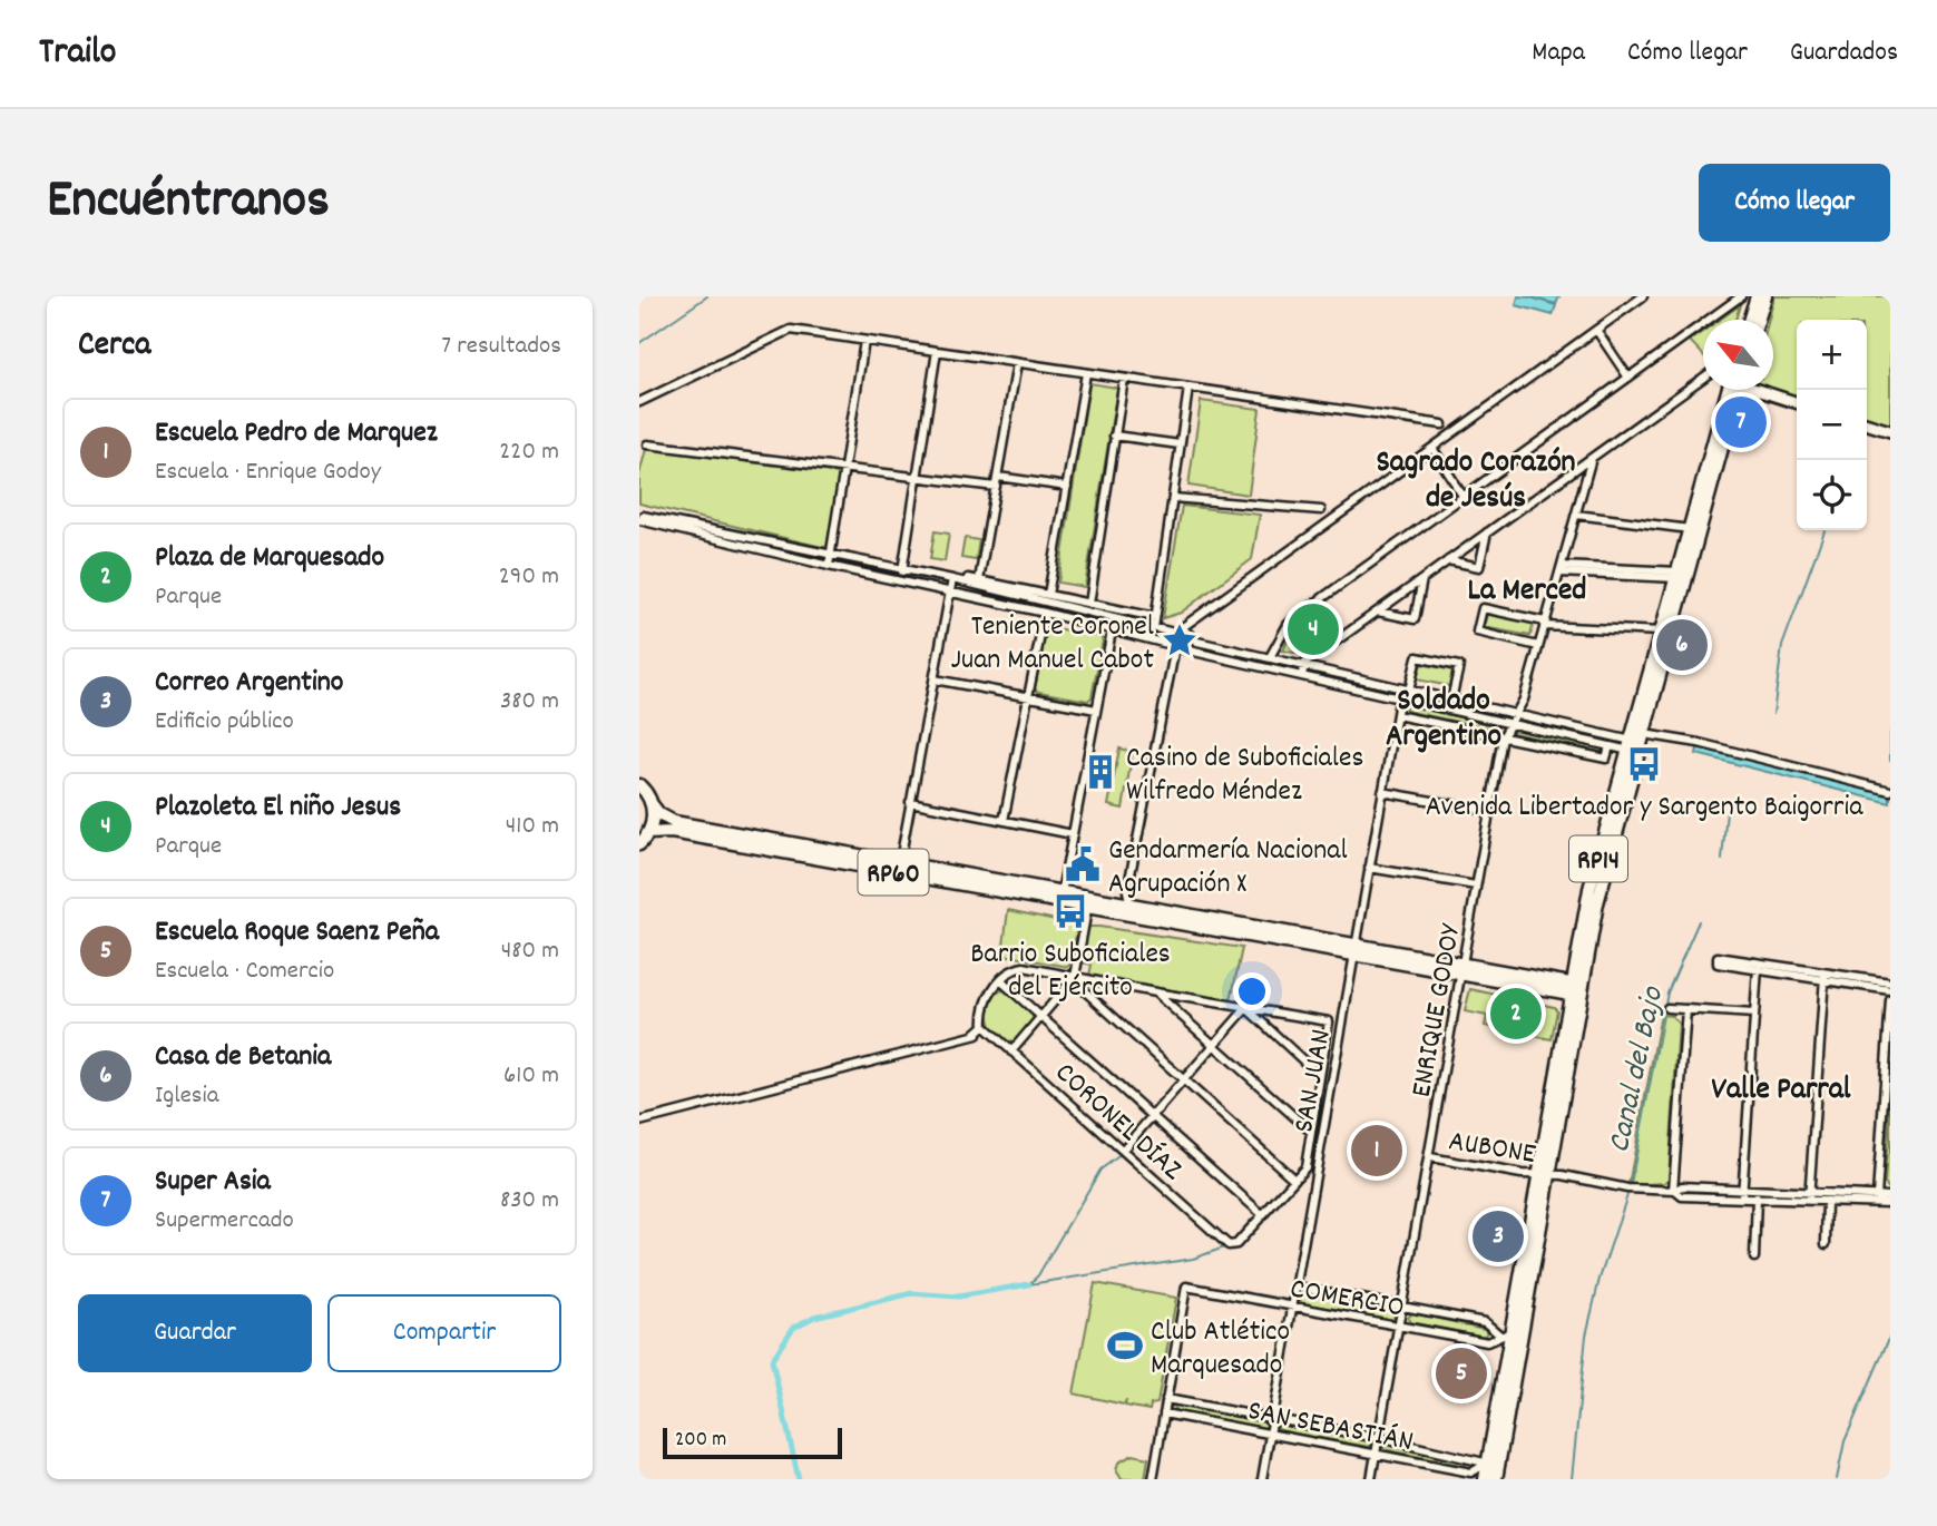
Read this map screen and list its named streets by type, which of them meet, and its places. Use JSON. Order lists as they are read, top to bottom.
{
  "streets": {
    "main road": ["RP14", "RP60"],
    "street": [
      "ENRIQUE GODOY",
      "SAN JUAN",
      "CORONEL DÍAZ",
      "AUBONE",
      "COMERCIO",
      "SAN SEBASTIÁN"
    ]
  },
  "crossings": [
    ["RP14", "RP60"],
    ["RP14", "AUBONE"],
    ["RP14", "COMERCIO"],
    ["RP14", "SAN SEBASTIÁN"],
    ["RP60", "ENRIQUE GODOY"],
    ["RP60", "SAN JUAN"],
    ["ENRIQUE GODOY", "AUBONE"],
    ["ENRIQUE GODOY", "COMERCIO"],
    ["ENRIQUE GODOY", "SAN SEBASTIÁN"],
    ["SAN JUAN", "COMERCIO"],
    ["SAN JUAN", "SAN SEBASTIÁN"],
    ["COMERCIO", "SAN SEBASTIÁN"]
  ],
  "districts": [
    "Sagrado Corazón de Jesús",
    "La Merced",
    "Soldado Argentino",
    "Valle Parral"
  ],
  "water": ["Canal del Bajo"],
  "places": {
    "place": ["Teniente Coronel Juan Manuel Cabot"],
    "bus stop": ["Avenida Libertador y Sargento Baigorria", "Barrio Suboficiales del Ejército"],
    "building": ["Casino de Suboficiales Wilfredo Méndez"],
    "public building": ["Gendarmería Nacional Agrupación X"],
    "sports": ["Club Atlético Marquesado"]
  },
  "scale_bar": "200 m",
  "north": "top left",
  "page": {
    "header": "Trailo",
    "nav": ["Mapa", "Cómo llegar", "Guardados"],
    "title": "Encuéntranos",
    "buttons": [
      "Cómo llegar",
      ["Guardar", "Compartir"]
    ],
    "heading": ["Cerca", "7 resultados"],
    "map_buttons": ["+", "−"],
    "pins": [
      "7",
      "4",
      "6",
      "2",
      "1",
      "3",
      "5"
    ],
    "list": [
      {
        "mark": "1",
        "name": "Escuela Pedro de Marquez",
        "note": "Escuela · Enrique Godoy",
        "value": "220 m"
      },
      {
        "mark": "2",
        "name": "Plaza de Marquesado",
        "note": "Parque",
        "value": "290 m"
      },
      {
        "mark": "3",
        "name": "Correo Argentino",
        "note": "Edificio público",
        "value": "380 m"
      },
      {
        "mark": "4",
        "name": "Plazoleta El niño Jesus",
        "note": "Parque",
        "value": "410 m"
      },
      {
        "mark": "5",
        "name": "Escuela Roque Saenz Peña",
        "note": "Escuela · Comercio",
        "value": "480 m"
      },
      {
        "mark": "6",
        "name": "Casa de Betania",
        "note": "Iglesia",
        "value": "610 m"
      },
      {
        "mark": "7",
        "name": "Super Asia",
        "note": "Supermercado",
        "value": "830 m"
      }
    ],
    "scale": "200 m"
  }
}
